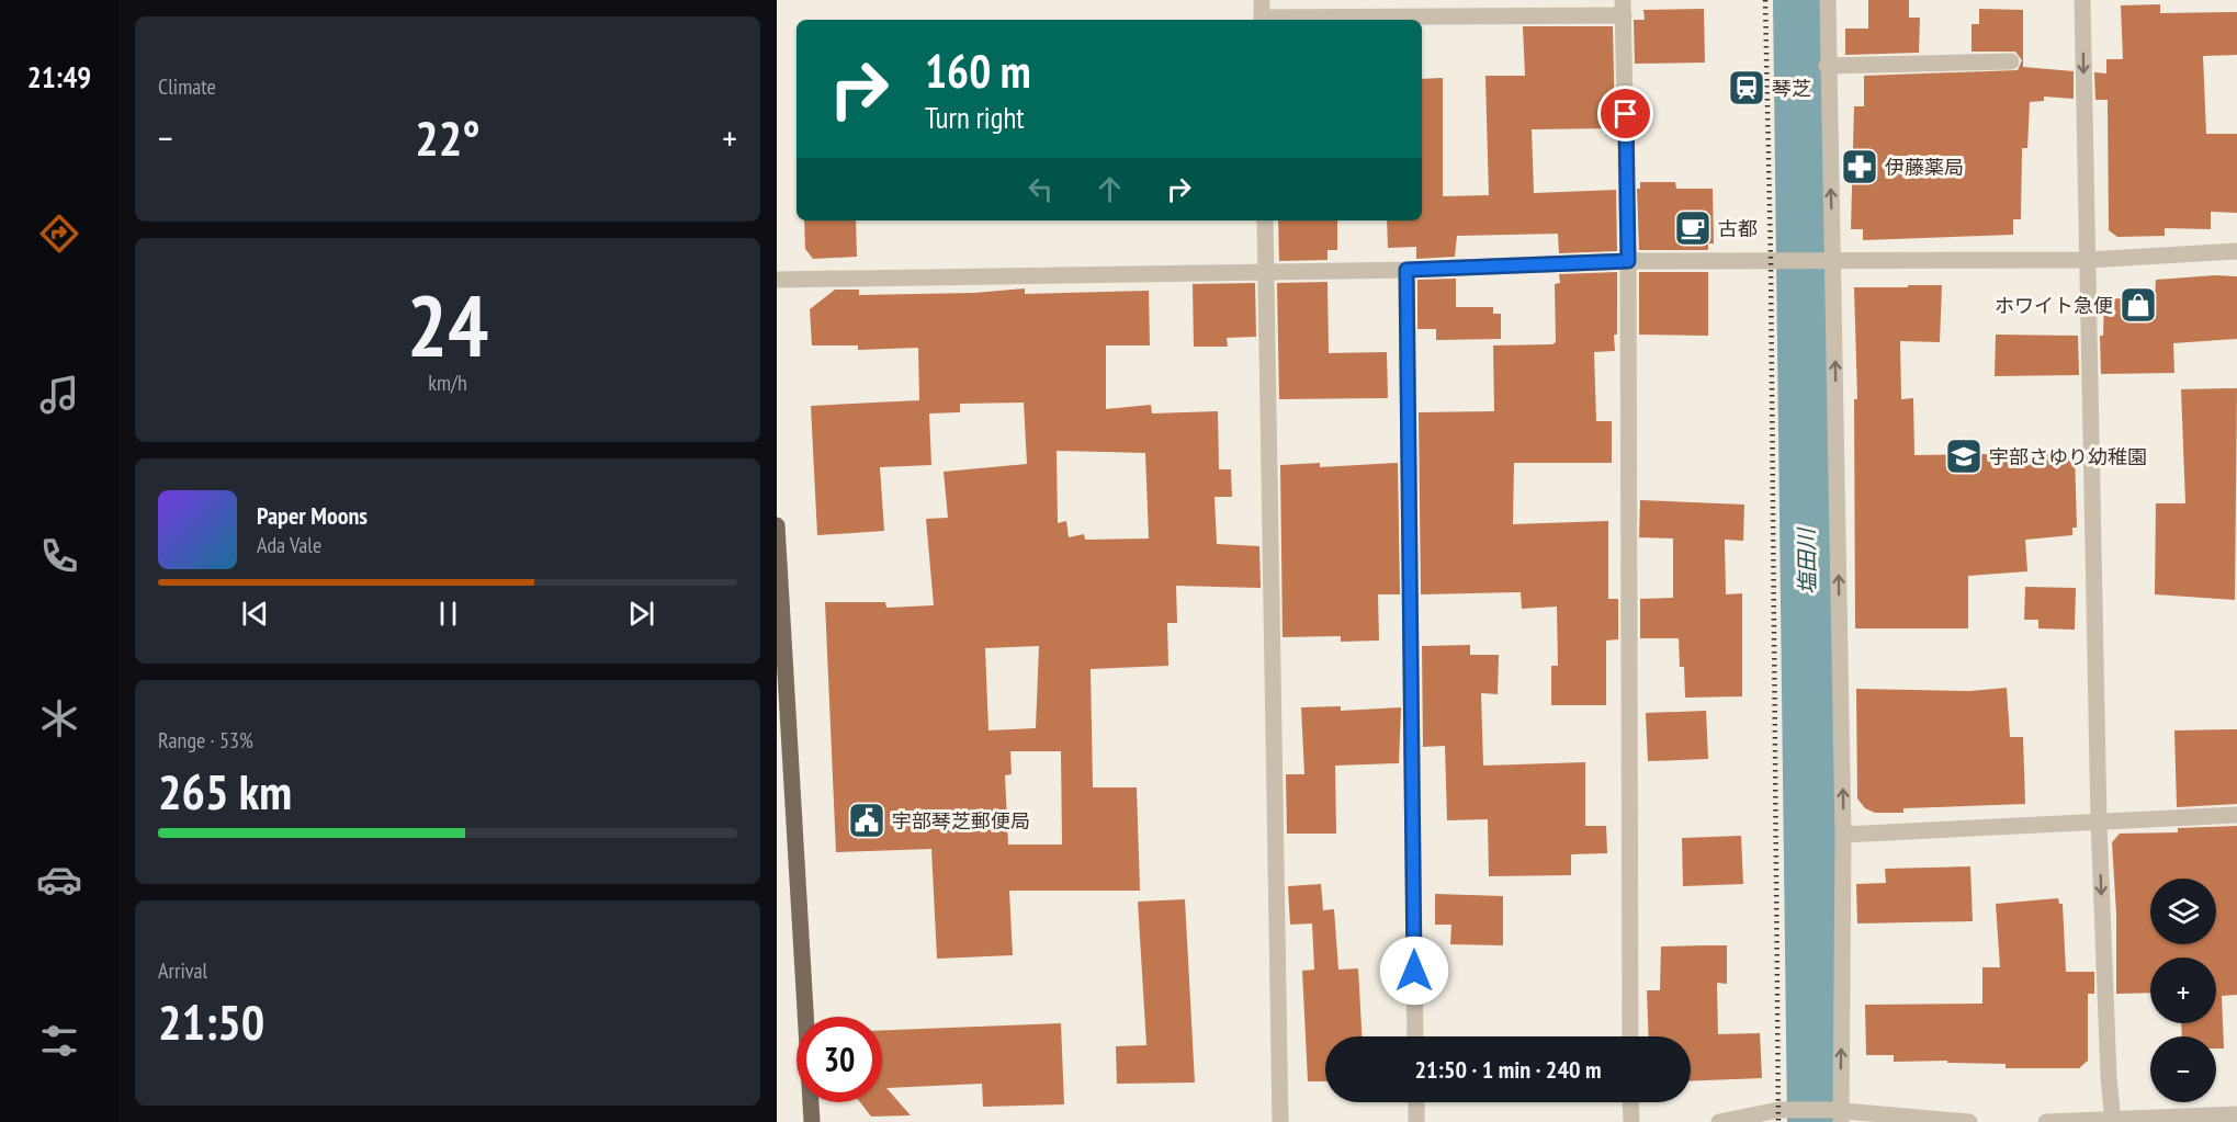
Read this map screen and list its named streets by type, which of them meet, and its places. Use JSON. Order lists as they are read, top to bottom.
{
  "water": ["塩田川"],
  "places": {
    "station": ["琴芝"],
    "pharmacy": ["伊藤薬局"],
    "cafe": ["古都"],
    "shop": ["ホワイト急便"],
    "school or university": ["宇部さゆり幼稚園"],
    "public building": ["宇部琴芝郵便局"]
  },
  "page": {
    "tabs": "21:49",
    "tile": [
      "Climate",
      ["24", "km/h"],
      ["Range · 53%", "265 km"],
      ["Arrival", "21:50"]
    ],
    "turn": ["160 m", "Turn right"],
    "heat": ["−", "22°", "+"],
    "song": ["Paper Moons", "Ada Vale"],
    "map_buttons": ["+", "−"],
    "limit": "30",
    "trip": "21:50 · 1 min · 240 m"
  }
}
